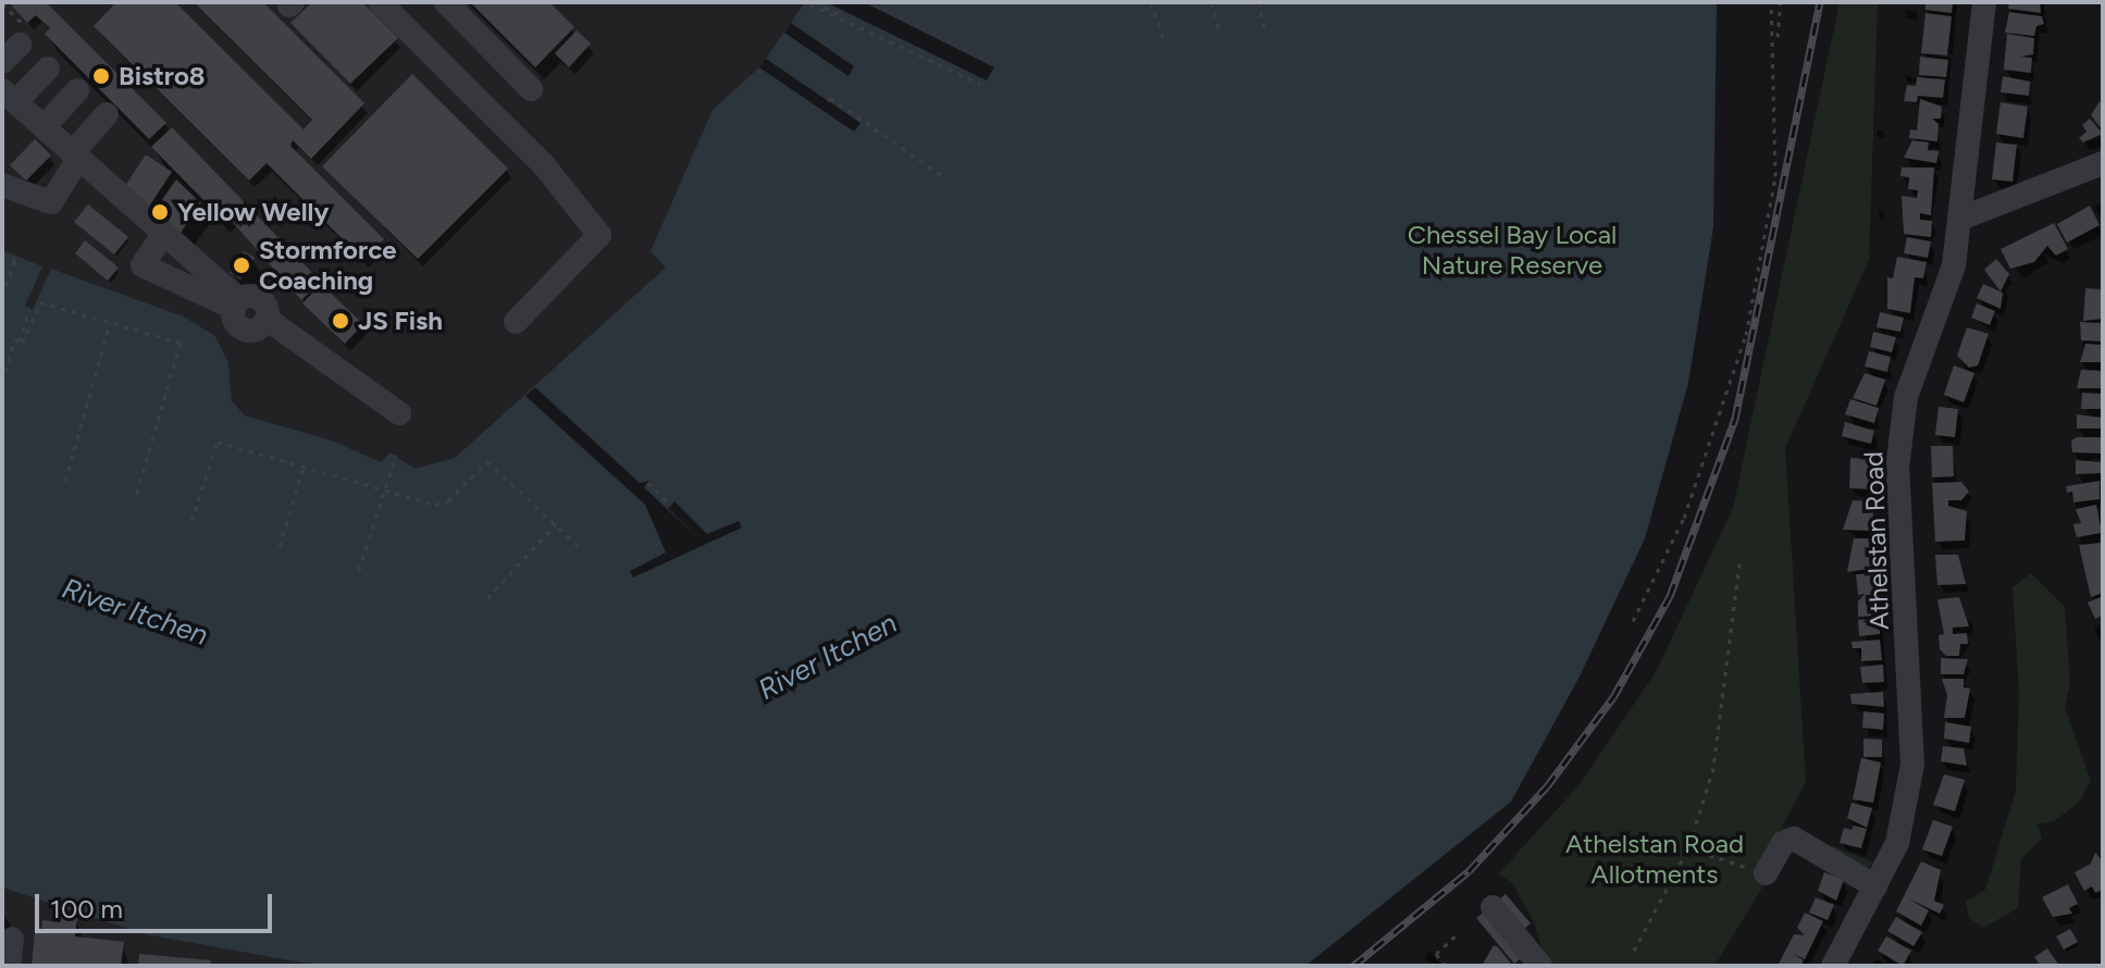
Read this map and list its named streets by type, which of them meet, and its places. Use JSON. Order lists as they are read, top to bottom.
{
  "streets": {
    "street": ["Athelstan Road"]
  },
  "water": ["River Itchen"],
  "parks": ["Chessel Bay Local Nature Reserve", "Athelstan Road Allotments"],
  "places": [
    "Bistro8",
    "Yellow Welly",
    "Stormforce Coaching",
    "JS Fish"
  ],
  "scale_bar": "100 m"
}
